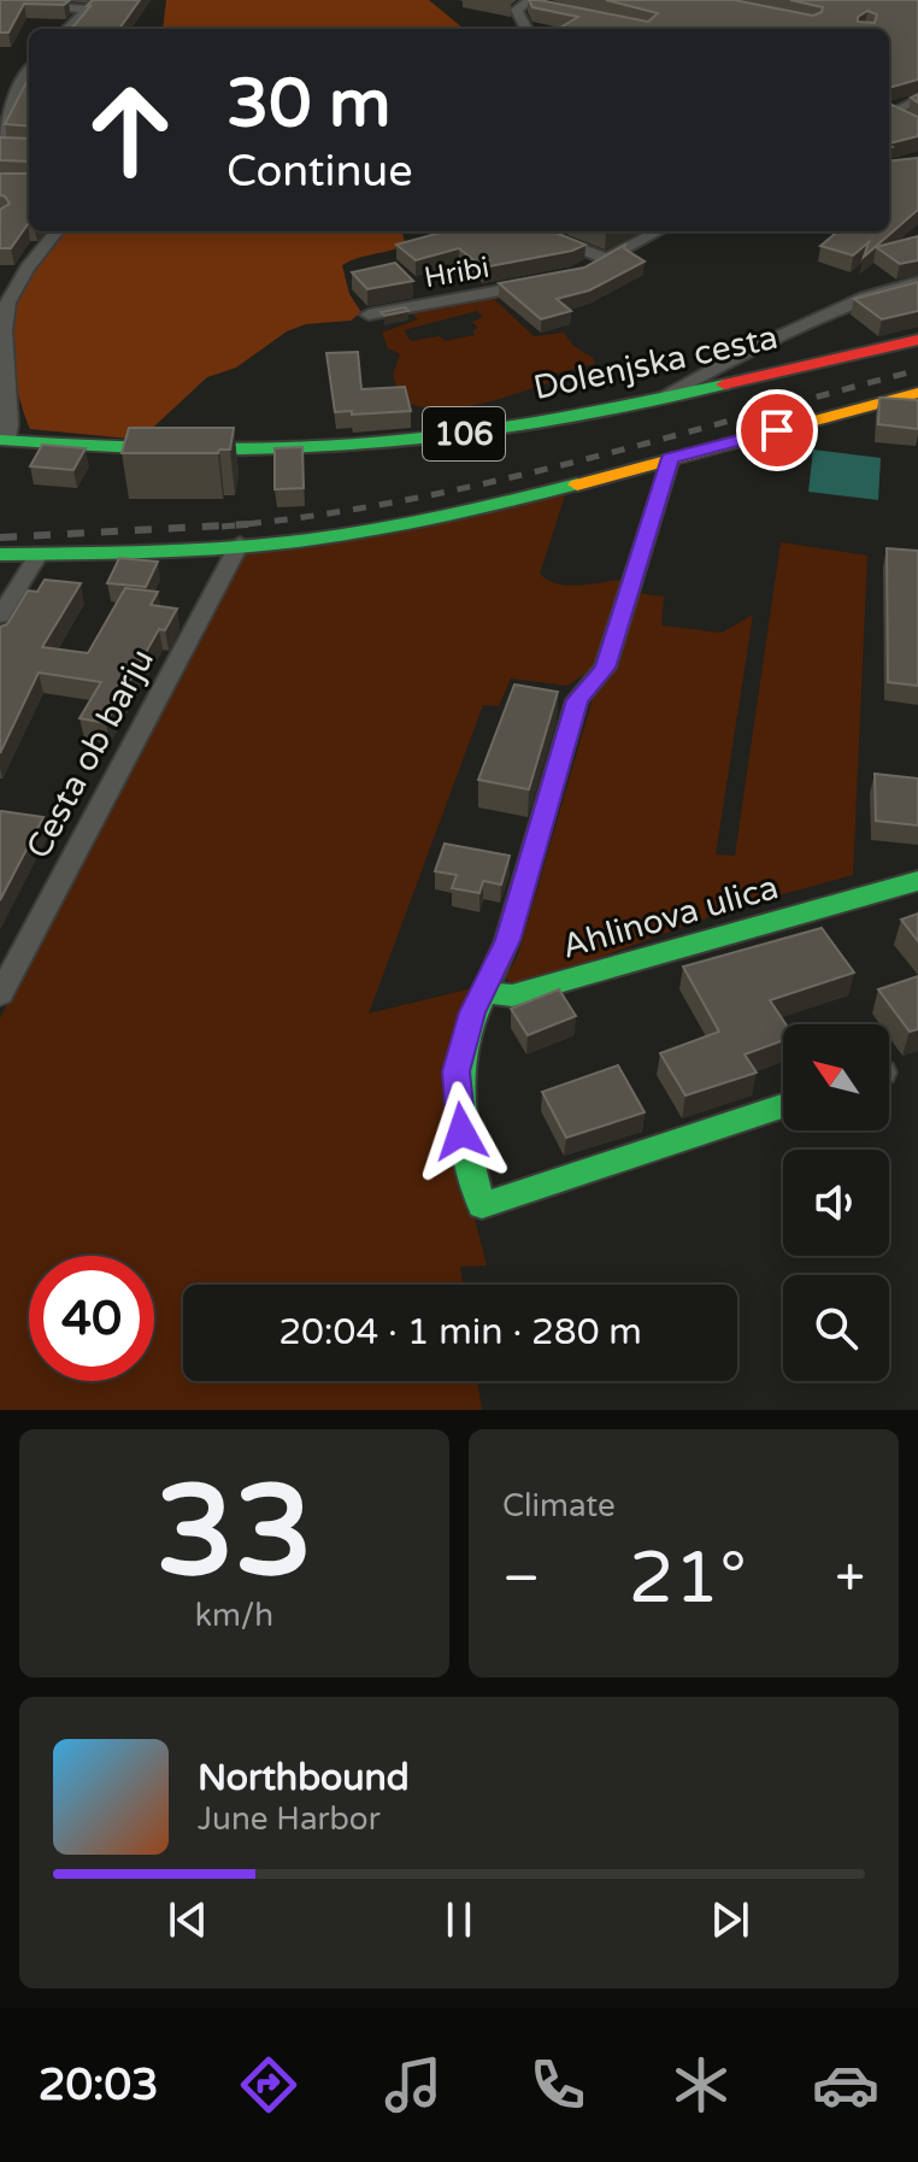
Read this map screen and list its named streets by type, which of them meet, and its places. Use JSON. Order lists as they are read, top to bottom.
{
  "streets": {
    "street": [
      "Hribi",
      "Dolenjska cesta",
      "106",
      "Cesta ob barju",
      "Ahlinova ulica"
    ]
  },
  "north": "top left",
  "page": {
    "turn": ["30 m", "Continue"],
    "limit": "40",
    "trip": "20:04 · 1 min · 280 m",
    "tile": [
      ["33", "km/h"],
      "Climate"
    ],
    "heat": ["−", "21°", "+"],
    "song": ["Northbound", "June Harbor"],
    "tabs": "20:03"
  }
}
